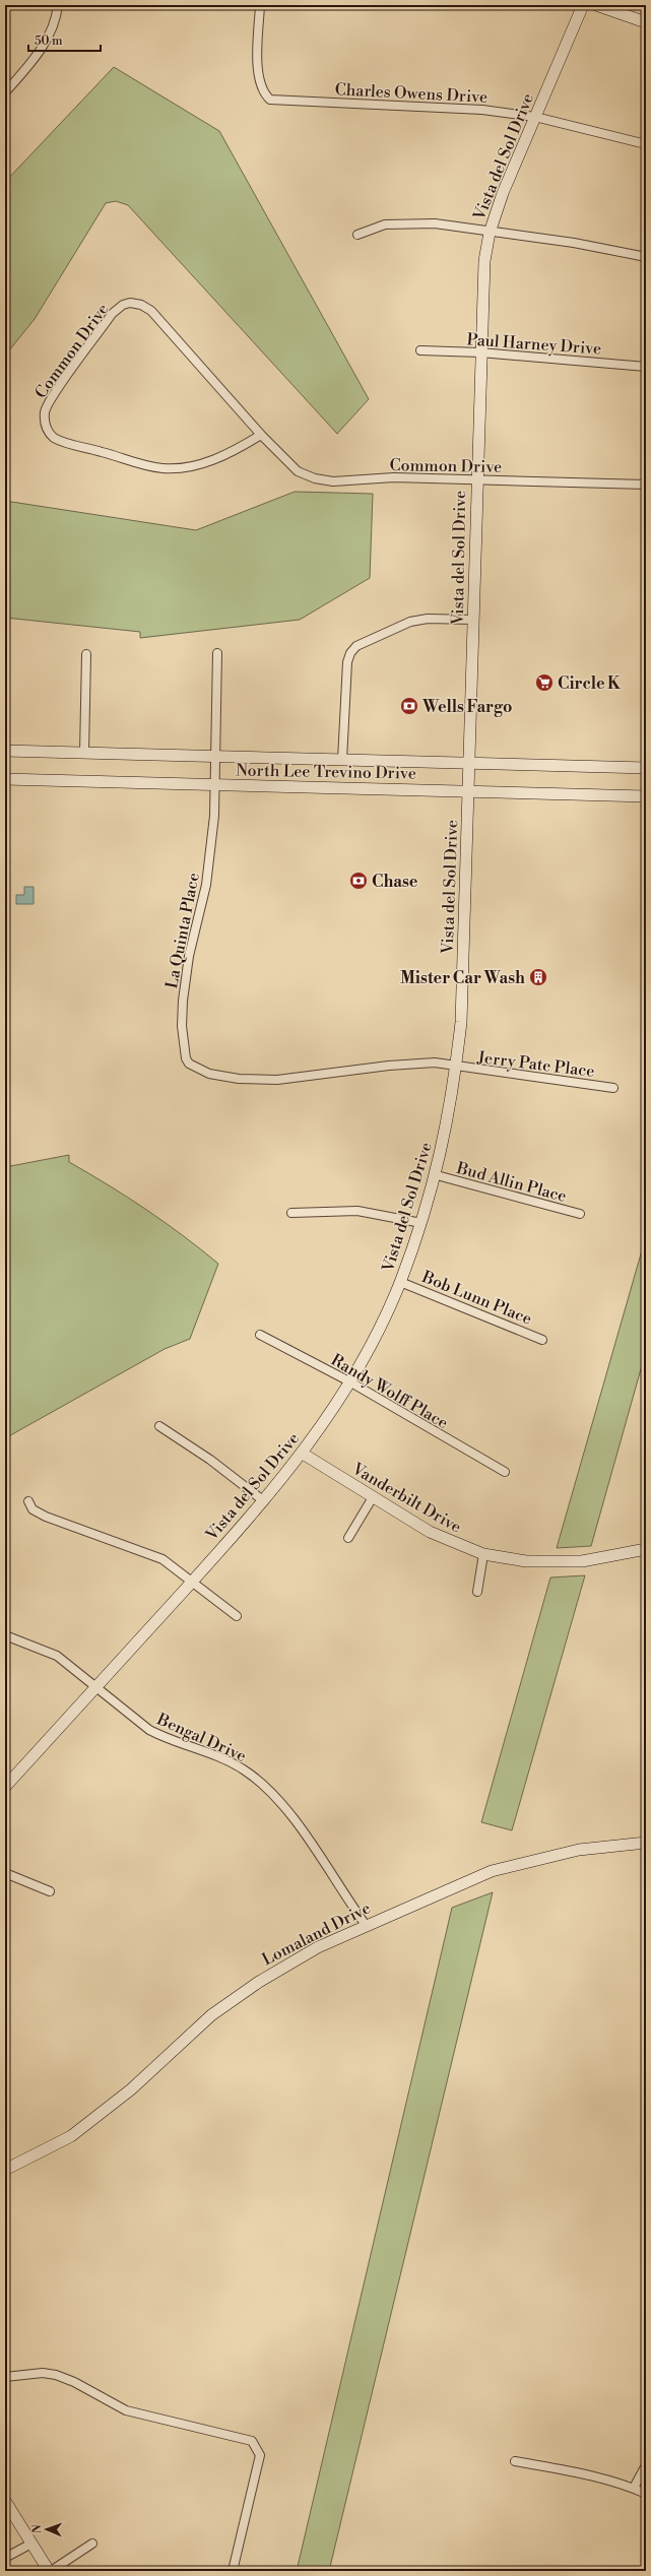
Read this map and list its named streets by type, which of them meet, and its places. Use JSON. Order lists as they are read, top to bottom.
{
  "streets": {
    "main road": [
      "Vista del Sol Drive",
      "North Lee Trevino Drive",
      "Vanderbilt Drive",
      "Lomaland Drive"
    ],
    "street": [
      "Charles Owens Drive",
      "Paul Harney Drive",
      "Common Drive",
      "La Quinta Place",
      "Jerry Pate Place",
      "Bud Allin Place",
      "Bob Lunn Place",
      "Randy Wolff Place",
      "Bengal Drive"
    ]
  },
  "crossings": [
    ["Charles Owens Drive", "Vista del Sol Drive"],
    ["Vista del Sol Drive", "Paul Harney Drive"],
    ["Vista del Sol Drive", "Common Drive"],
    ["Vista del Sol Drive", "North Lee Trevino Drive"],
    ["Vista del Sol Drive", "La Quinta Place"],
    ["Vista del Sol Drive", "Jerry Pate Place"],
    ["Vista del Sol Drive", "Bud Allin Place"],
    ["Vista del Sol Drive", "Bob Lunn Place"],
    ["Vista del Sol Drive", "Randy Wolff Place"],
    ["Vista del Sol Drive", "Vanderbilt Drive"],
    ["Vista del Sol Drive", "Bengal Drive"],
    ["North Lee Trevino Drive", "La Quinta Place"],
    ["La Quinta Place", "Jerry Pate Place"],
    ["Bengal Drive", "Lomaland Drive"]
  ],
  "places": {
    "supermarket": ["Circle K"],
    "bank": ["Wells Fargo", "Chase"],
    "building": ["Mister Car Wash"]
  },
  "scale_bar": "50 m",
  "north": "left"
}
